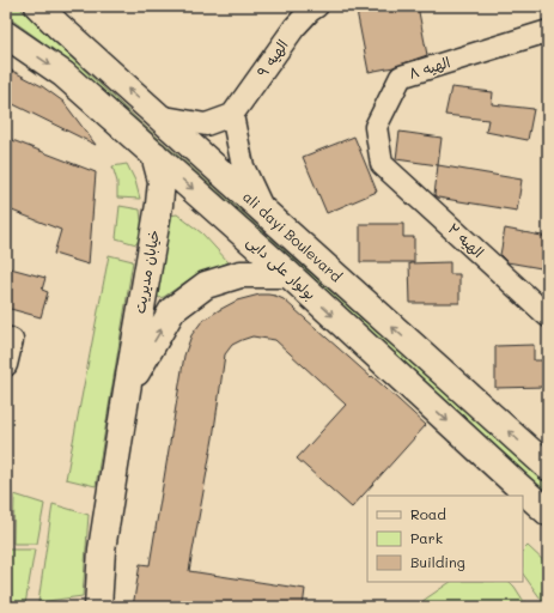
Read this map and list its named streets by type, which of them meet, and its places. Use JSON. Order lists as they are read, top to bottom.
{
  "streets": {
    "main road": ["ali dayi Boulevard", "بولوار علی دایی", "خیابان مدیریت"],
    "street": ["الهیه ۹", "الهیه ۸", "الهیه ۲"]
  },
  "crossings": [
    ["الهیه ۸", "الهیه ۲"],
    ["بولوار علی دایی", "خیابان مدیریت"]
  ],
  "one_way": ["ali dayi Boulevard", "بولوار علی دایی"],
  "legend": ["Road", "Park", "Building"]
}
